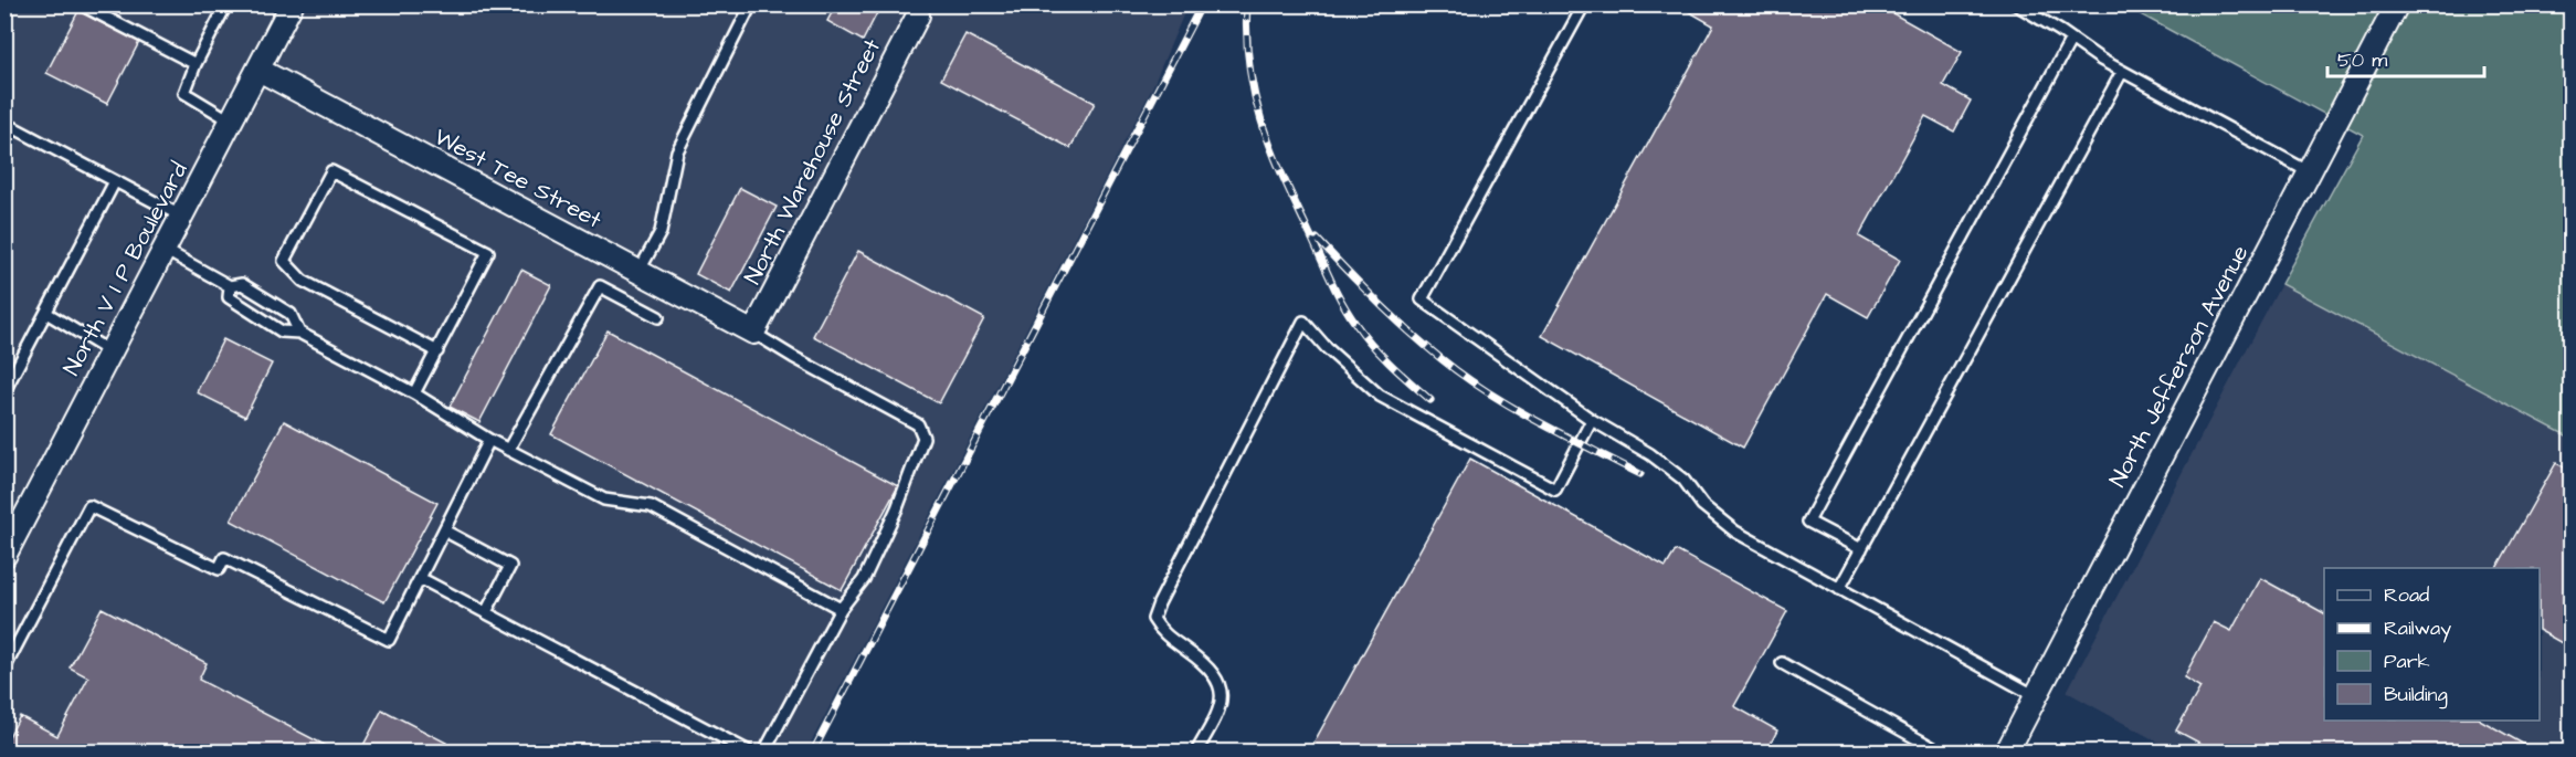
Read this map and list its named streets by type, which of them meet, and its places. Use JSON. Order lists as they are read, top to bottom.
{
  "streets": {
    "street": [
      "North Warehouse Street",
      "West Tee Street",
      "North V I P Boulevard",
      "North Jefferson Avenue"
    ]
  },
  "crossings": [
    ["North Warehouse Street", "West Tee Street"],
    ["West Tee Street", "North V I P Boulevard"]
  ],
  "legend": [
    "Road",
    "Railway",
    "Park",
    "Building"
  ],
  "scale_bar": "50 m"
}
